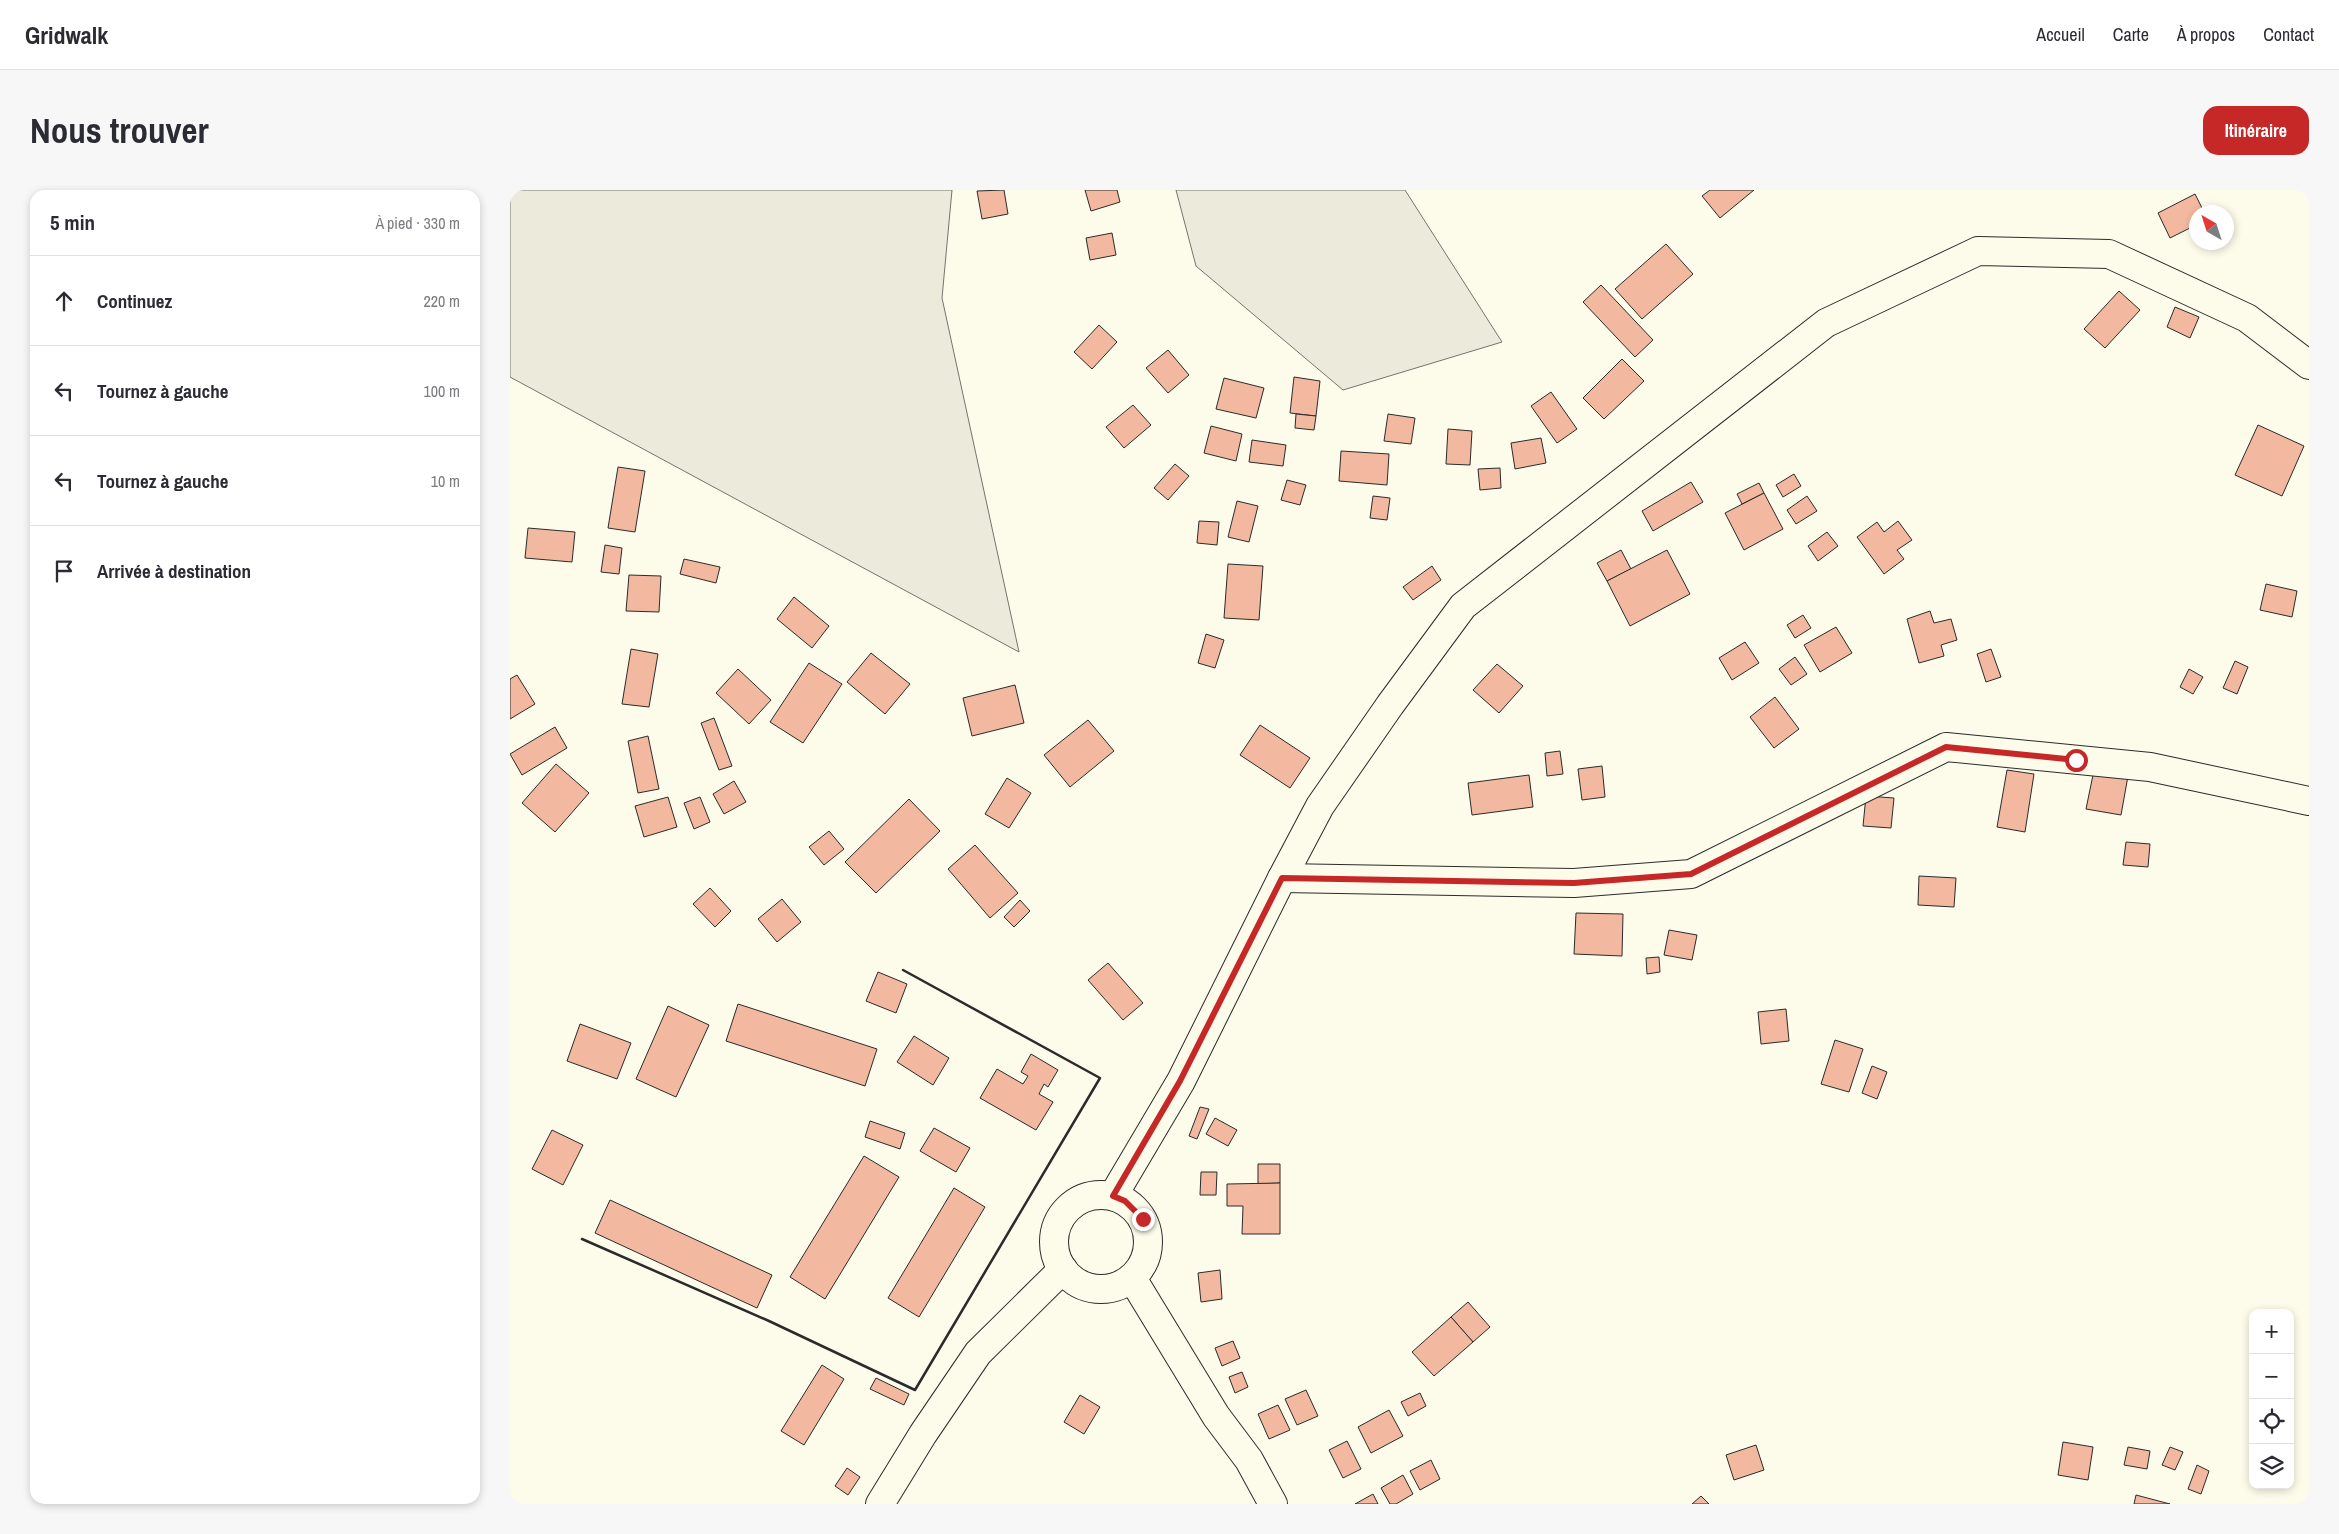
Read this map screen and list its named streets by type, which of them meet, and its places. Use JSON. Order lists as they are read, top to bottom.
{
  "north": "top left",
  "page": {
    "header": "Gridwalk",
    "nav": [
      "Accueil",
      "Carte",
      "À propos",
      "Contact"
    ],
    "buttons": "Itinéraire",
    "title": "Nous trouver",
    "heading": ["5 min", "À pied · 330 m"],
    "list": [
      ["Continuez", "220 m"],
      ["Tournez à gauche", "100 m"],
      ["Tournez à gauche", "10 m"],
      "Arrivée à destination"
    ],
    "map_buttons": ["+", "−"]
  }
}
